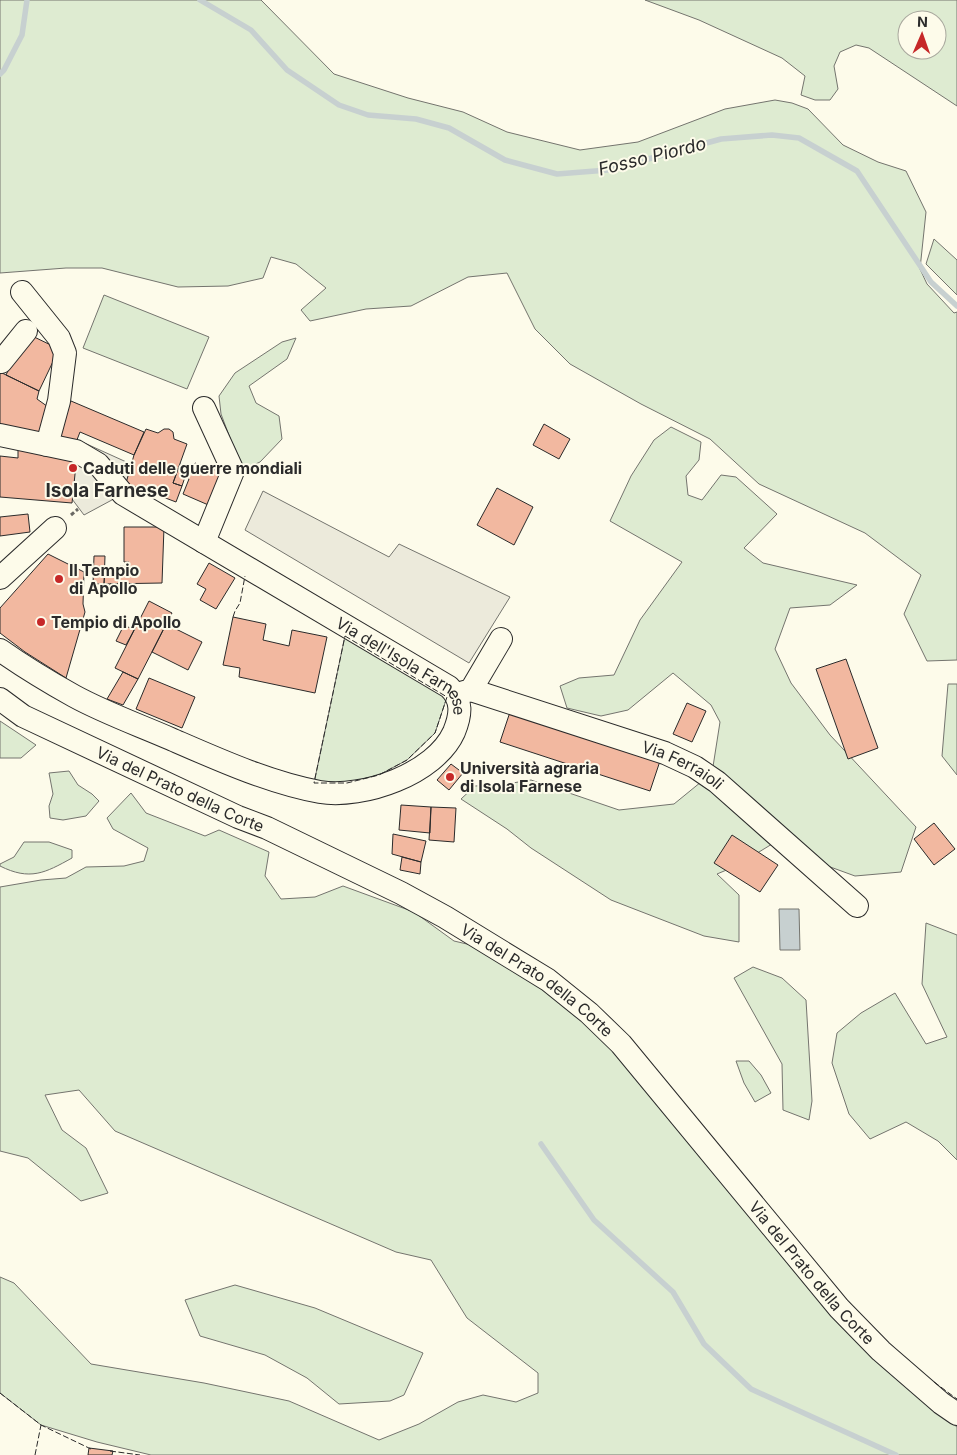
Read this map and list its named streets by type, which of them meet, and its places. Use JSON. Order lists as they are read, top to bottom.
{
  "streets": {
    "street": ["Via dell'Isola Farnese", "Via Ferraioli", "Via del Prato della Corte"]
  },
  "crossings": [
    ["Via dell'Isola Farnese", "Via Ferraioli"]
  ],
  "districts": ["Isola Farnese"],
  "water": ["Fosso Piordo"],
  "places": [
    "Caduti delle guerre mondiali",
    "Il Tempio di Apollo",
    "Tempio di Apollo",
    "Università agraria di Isola Farnese"
  ],
  "north": "top"
}
